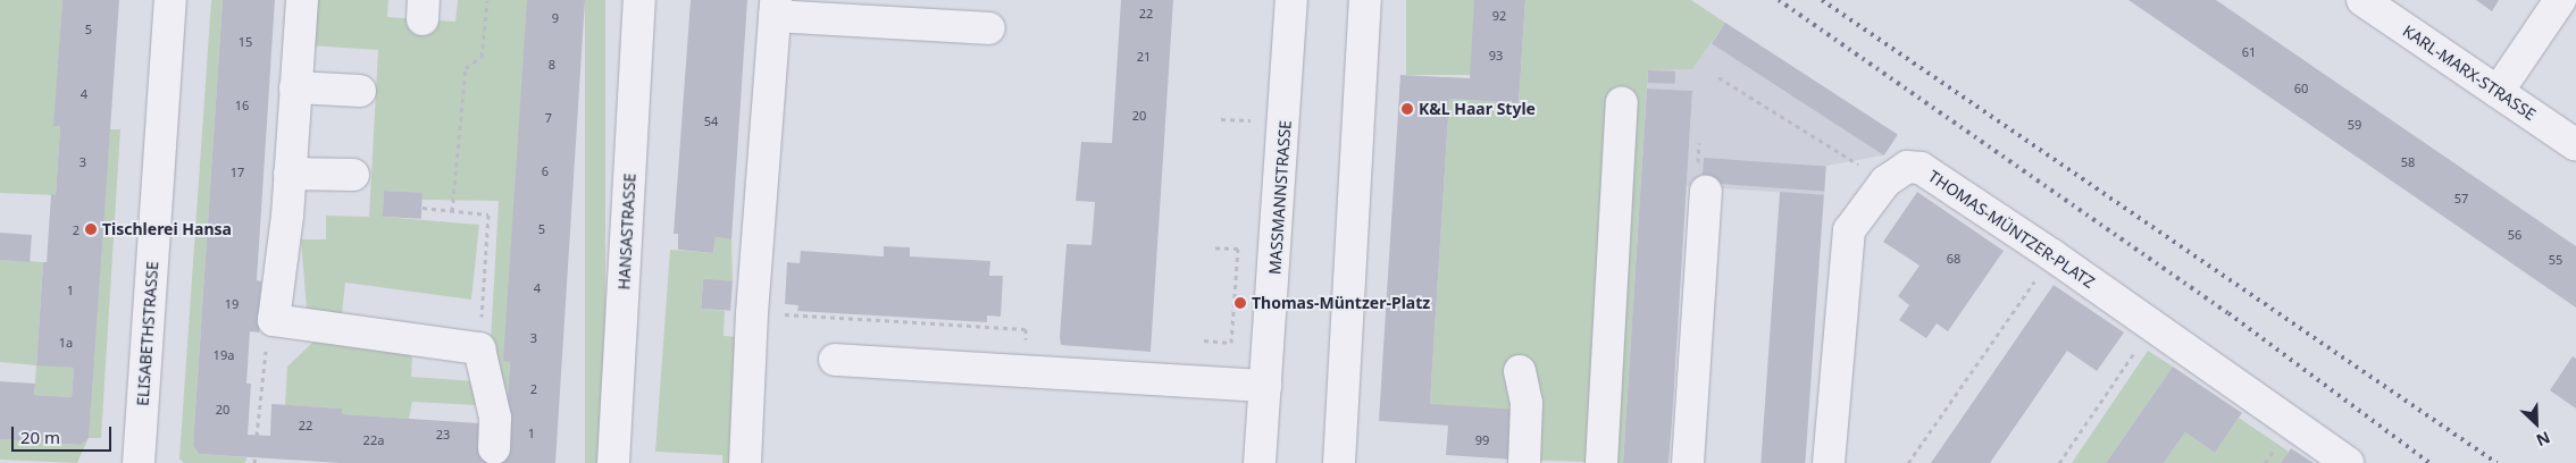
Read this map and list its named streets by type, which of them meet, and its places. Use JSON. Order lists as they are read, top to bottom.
{
  "streets": {
    "street": [
      "KARL-MARX-STRASSE",
      "MASSMANNSTRASSE",
      "THOMAS-MÜNTZER-PLATZ",
      "HANSASTRASSE",
      "ELISABETHSTRASSE"
    ]
  },
  "places": ["K&L Haar Style", "Tischlerei Hansa", "Thomas-Müntzer-Platz"],
  "house_numbers": [
    "22",
    "92",
    "9",
    "5",
    "15",
    "61",
    "93",
    "21",
    "8",
    "60",
    "4",
    "16",
    "20",
    "7",
    "54",
    "59",
    "3",
    "58",
    "6",
    "17",
    "57",
    "5",
    "2",
    "56",
    "68",
    "55",
    "4",
    "1",
    "19",
    "3",
    "1a",
    "19a",
    "2",
    "20",
    "22",
    "1",
    "23",
    "22a",
    "99"
  ],
  "scale_bar": "20 m",
  "north": "bottom right"
}
